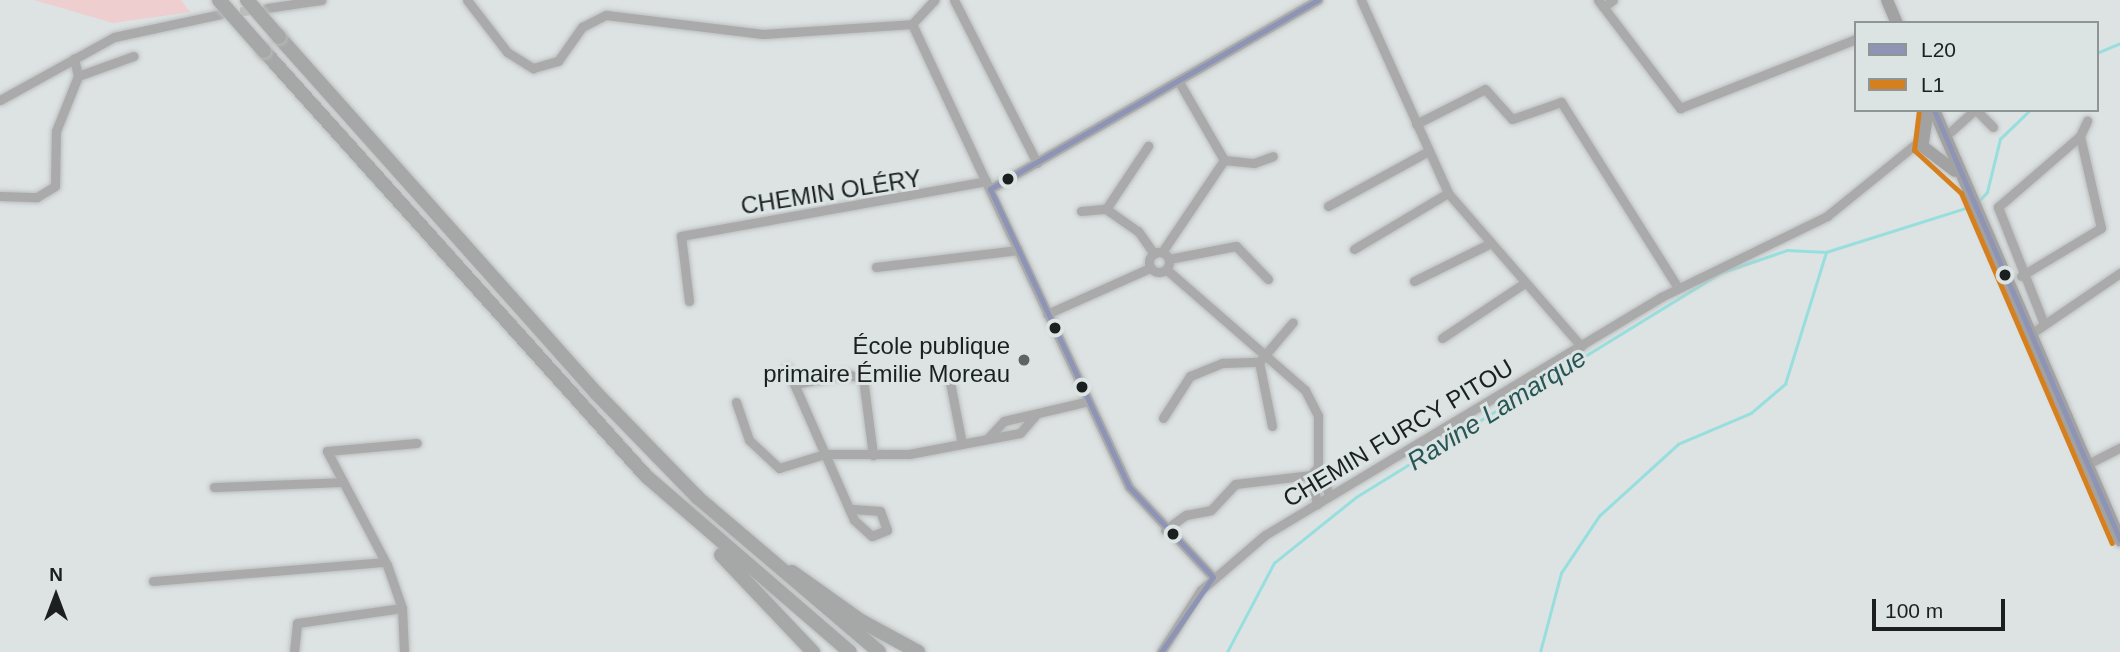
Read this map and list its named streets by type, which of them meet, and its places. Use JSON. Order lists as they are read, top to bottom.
{
  "streets": {
    "street": ["CHEMIN OLÉRY", "CHEMIN FURCY PITOU"]
  },
  "water": ["Ravine Lamarque"],
  "places": ["École publique primaire Émilie Moreau"],
  "lines": ["transit line L20", "transit line L1"],
  "legend": ["L20", "L1"],
  "scale_bar": "100 m",
  "north": "top"
}
